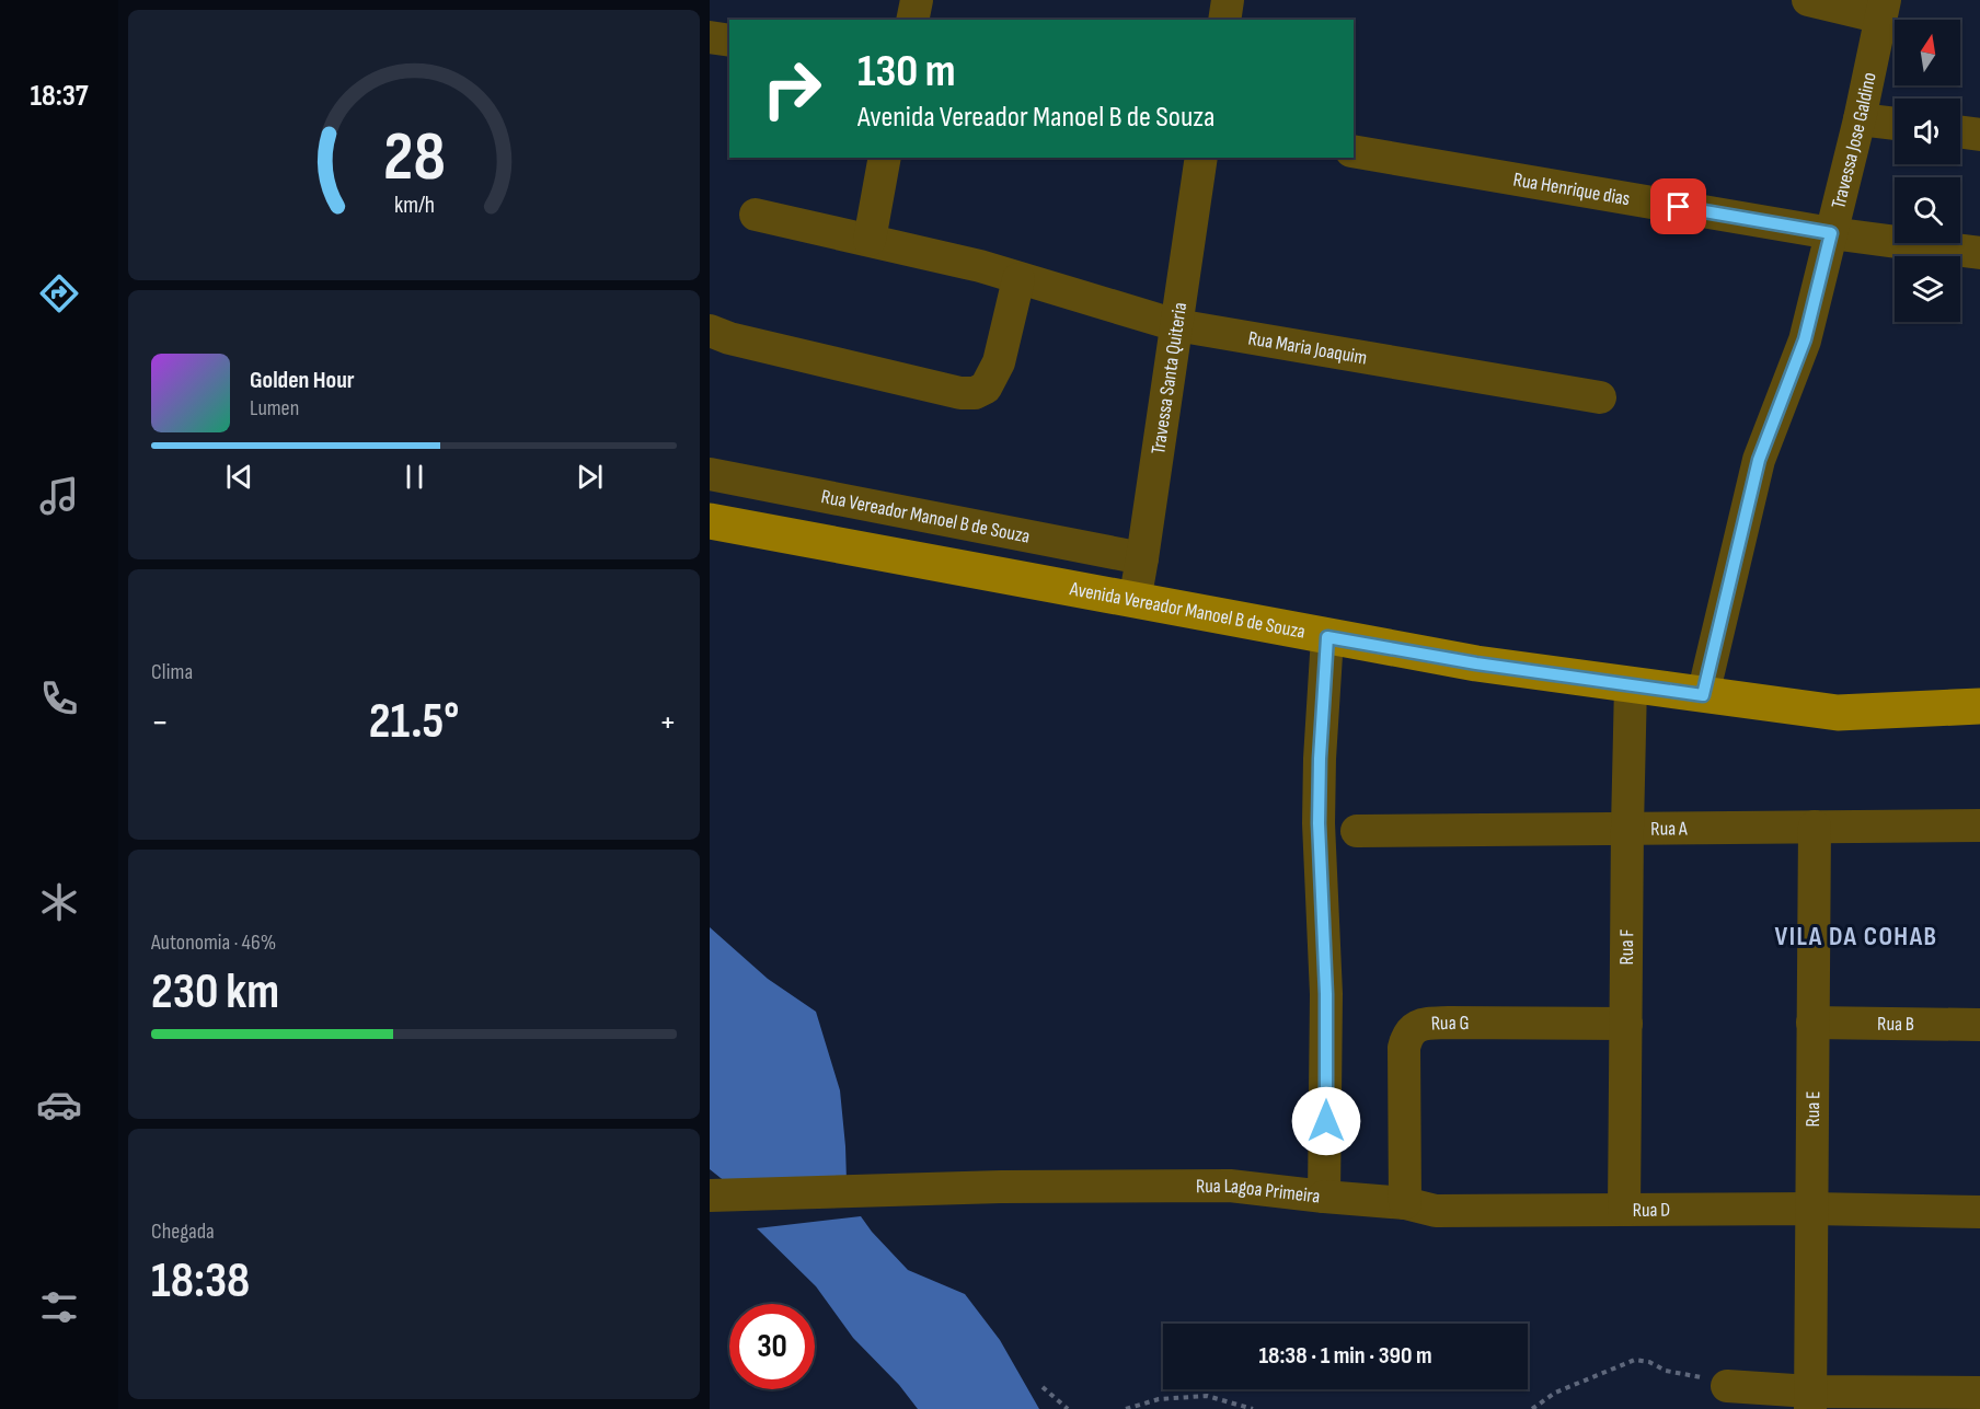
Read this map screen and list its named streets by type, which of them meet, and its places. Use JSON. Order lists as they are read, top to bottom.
{
  "streets": {
    "main road": ["Avenida Vereador Manoel B de Souza"],
    "street": [
      "Travessa Jose Galdino",
      "Rua Henrique dias",
      "Rua Maria Joaquim",
      "Travessa Santa Quiteria",
      "Rua Vereador Manoel B de Souza",
      "Rua A",
      "Rua F",
      "Rua G",
      "Rua B",
      "Rua E",
      "Rua Lagoa Primeira",
      "Rua D"
    ]
  },
  "crossings": [
    ["Travessa Jose Galdino", "Rua Henrique dias"],
    ["Travessa Jose Galdino", "Avenida Vereador Manoel B de Souza"],
    ["Rua Maria Joaquim", "Travessa Santa Quiteria"],
    ["Travessa Santa Quiteria", "Rua Vereador Manoel B de Souza"],
    ["Travessa Santa Quiteria", "Avenida Vereador Manoel B de Souza"],
    ["Avenida Vereador Manoel B de Souza", "Rua F"],
    ["Avenida Vereador Manoel B de Souza", "Rua Lagoa Primeira"],
    ["Rua A", "Rua F"],
    ["Rua A", "Rua E"],
    ["Rua F", "Rua G"],
    ["Rua F", "Rua D"],
    ["Rua G", "Rua D"],
    ["Rua B", "Rua E"],
    ["Rua E", "Rua D"],
    ["Rua Lagoa Primeira", "Rua D"]
  ],
  "districts": ["VILA DA COHAB"],
  "north": "top",
  "page": {
    "tabs": "18:37",
    "turn": ["130 m", "Avenida Vereador Manoel B de Souza"],
    "song": ["Golden Hour", "Lumen"],
    "tile": [
      "Clima",
      ["Autonomia · 46%", "230 km"],
      ["Chegada", "18:38"]
    ],
    "heat": ["−", "21.5°", "+"],
    "limit": "30",
    "trip": "18:38 · 1 min · 390 m",
    "gauge": ["28", "km/h"]
  }
}
